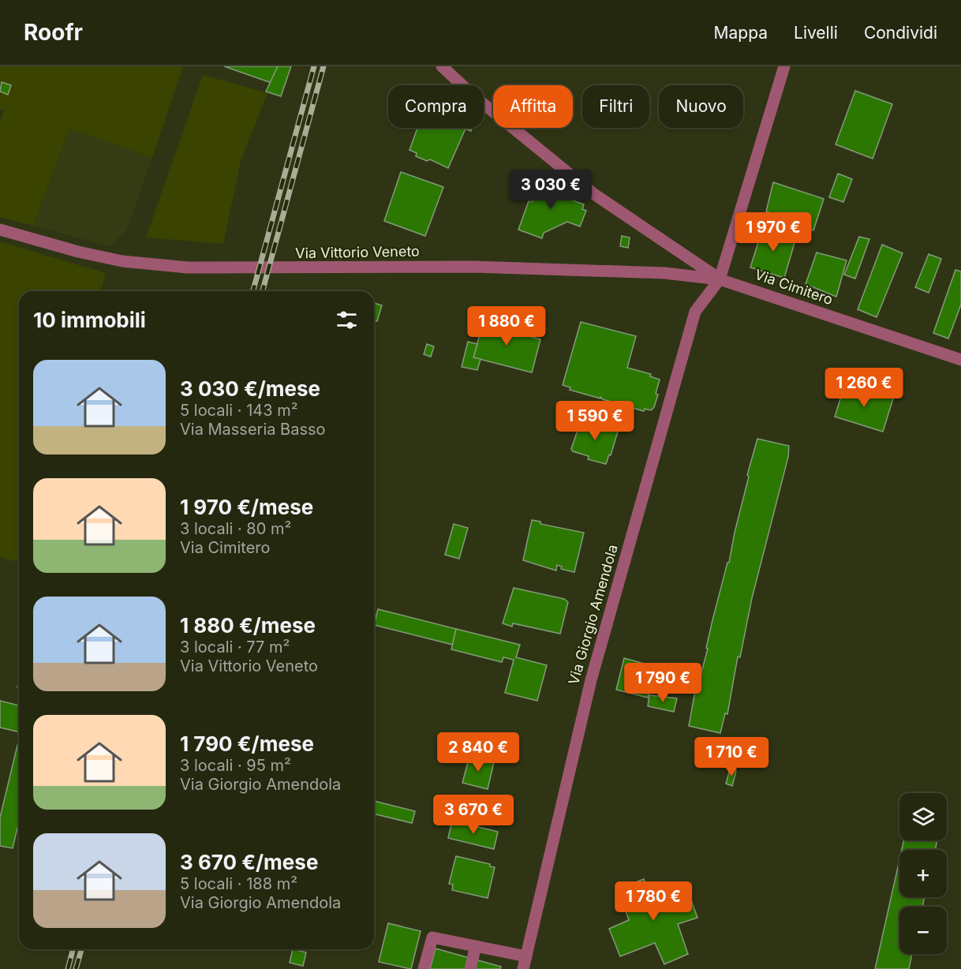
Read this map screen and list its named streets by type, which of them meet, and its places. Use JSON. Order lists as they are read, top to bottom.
{
  "streets": {
    "street": ["Via Vittorio Veneto", "Via Cimitero", "Via Giorgio Amendola"]
  },
  "crossings": [
    ["Via Vittorio Veneto", "Via Cimitero"],
    ["Via Vittorio Veneto", "Via Giorgio Amendola"],
    ["Via Cimitero", "Via Giorgio Amendola"]
  ],
  "page": {
    "header": "Roofr",
    "nav": ["Mappa", "Livelli", "Condividi"],
    "chip": [
      "Compra",
      "Affitta",
      "Filtri",
      "Nuovo"
    ],
    "price": [
      "3 030 €",
      "1 970 €",
      "1 880 €",
      "1 260 €",
      "1 590 €",
      "1 790 €",
      "2 840 €",
      "1 710 €",
      "3 670 €",
      "1 780 €"
    ],
    "heading": "10 immobili",
    "list": [
      {
        "name": "3 030 €/mese",
        "note": "5 locali · 143 m² · Via Masseria Basso"
      },
      {
        "name": "1 970 €/mese",
        "note": "3 locali · 80 m² · Via Cimitero"
      },
      {
        "name": "1 880 €/mese",
        "note": "3 locali · 77 m² · Via Vittorio Veneto"
      },
      {
        "name": "1 790 €/mese",
        "note": "3 locali · 95 m² · Via Giorgio Amendola"
      },
      {
        "name": "3 670 €/mese",
        "note": "5 locali · 188 m² · Via Giorgio Amendola"
      }
    ],
    "map_buttons": ["+", "−"]
  }
}
